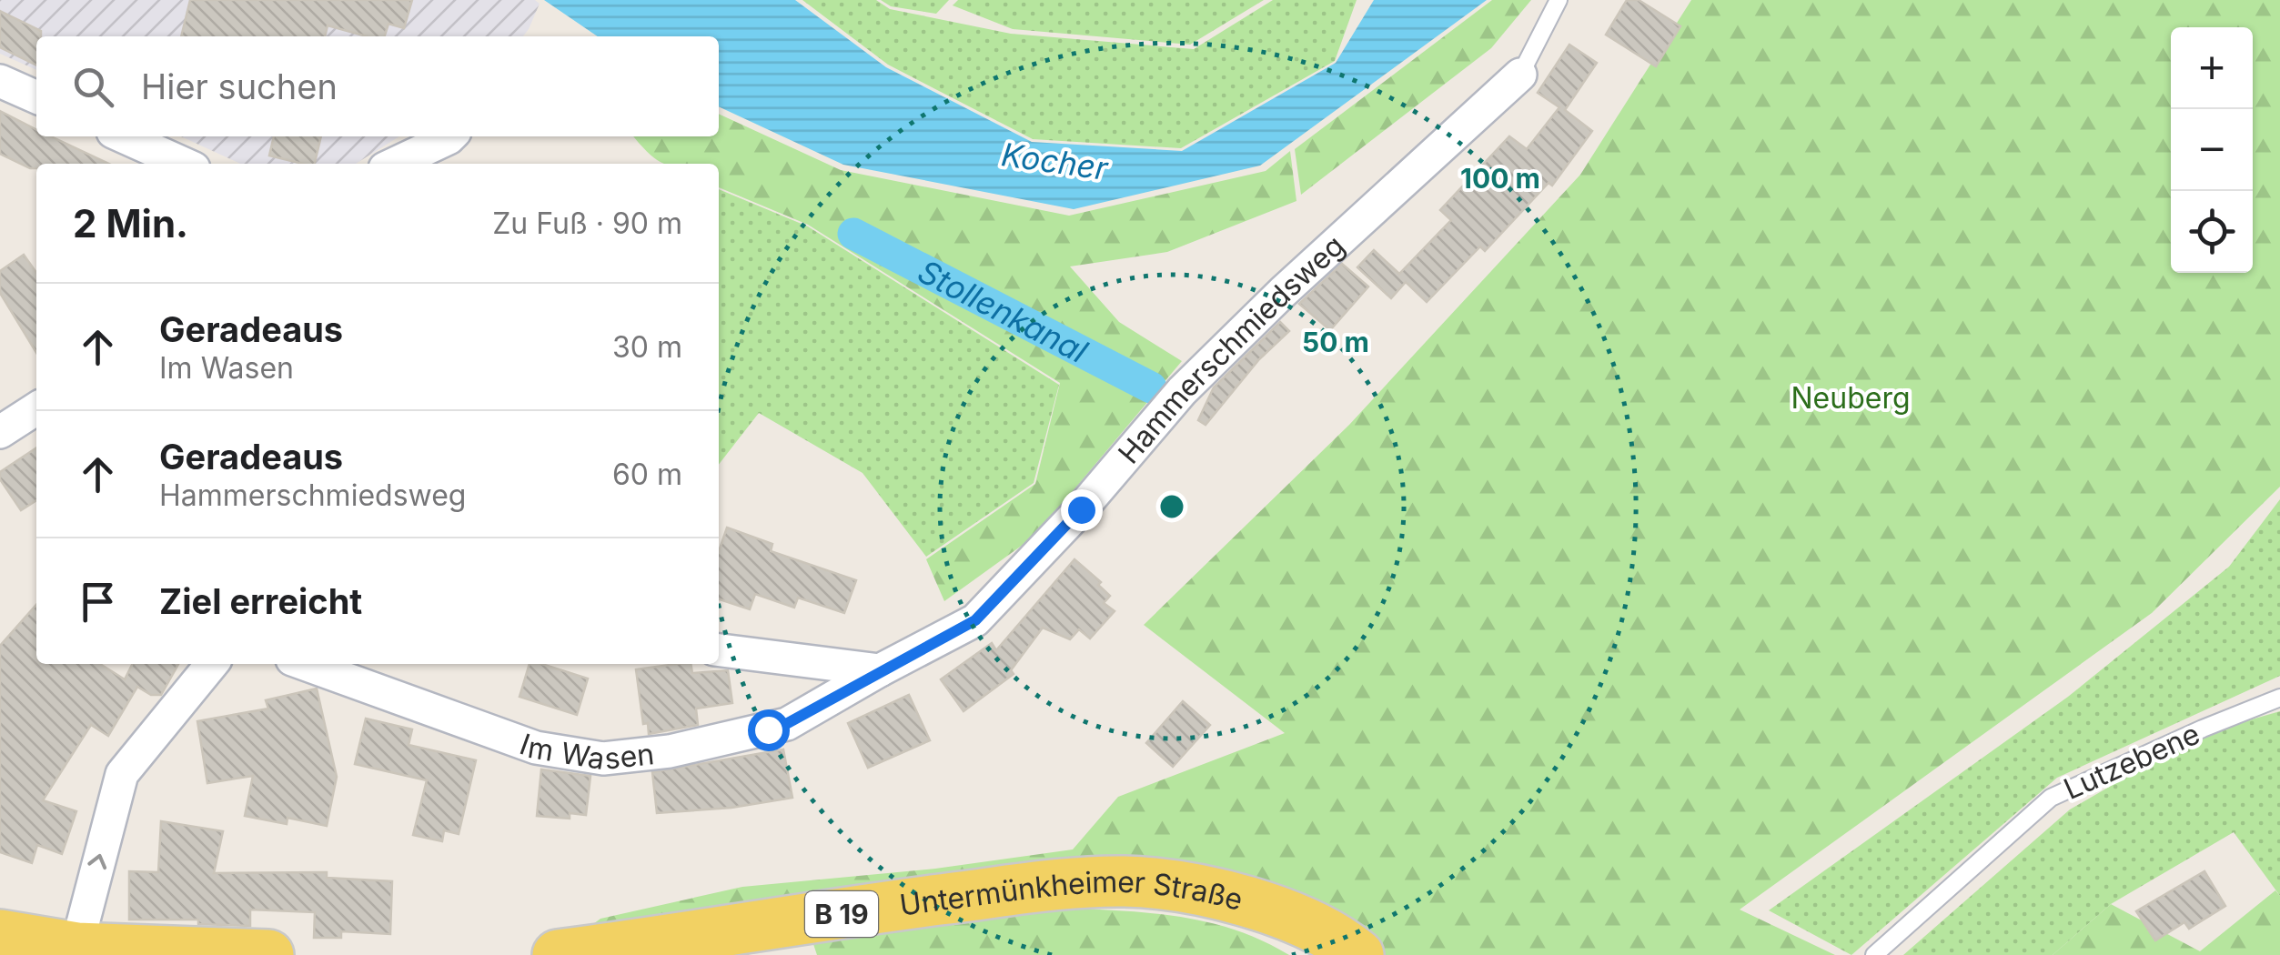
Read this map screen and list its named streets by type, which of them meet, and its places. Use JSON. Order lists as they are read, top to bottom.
{
  "streets": {
    "main road": ["Untermünkheimer Straße", "B 19"],
    "street": ["Hammerschmiedsweg", "Im Wasen"],
    "lane": ["Lutzebene"]
  },
  "crossings": [
    ["Hammerschmiedsweg", "Im Wasen"]
  ],
  "water": ["Kocher", "Stollenkanal"],
  "parks": ["Neuberg"],
  "page": {
    "map_buttons": ["+", "−"],
    "search": "Hier suchen",
    "heading": ["2 Min.", "Zu Fuß · 90 m"],
    "list": [
      ["Geradeaus", "Im Wasen", "30 m"],
      ["Geradeaus", "Hammerschmiedsweg", "60 m"],
      "Ziel erreicht"
    ]
  },
  "rings": ["100 m", "50 m"]
}
